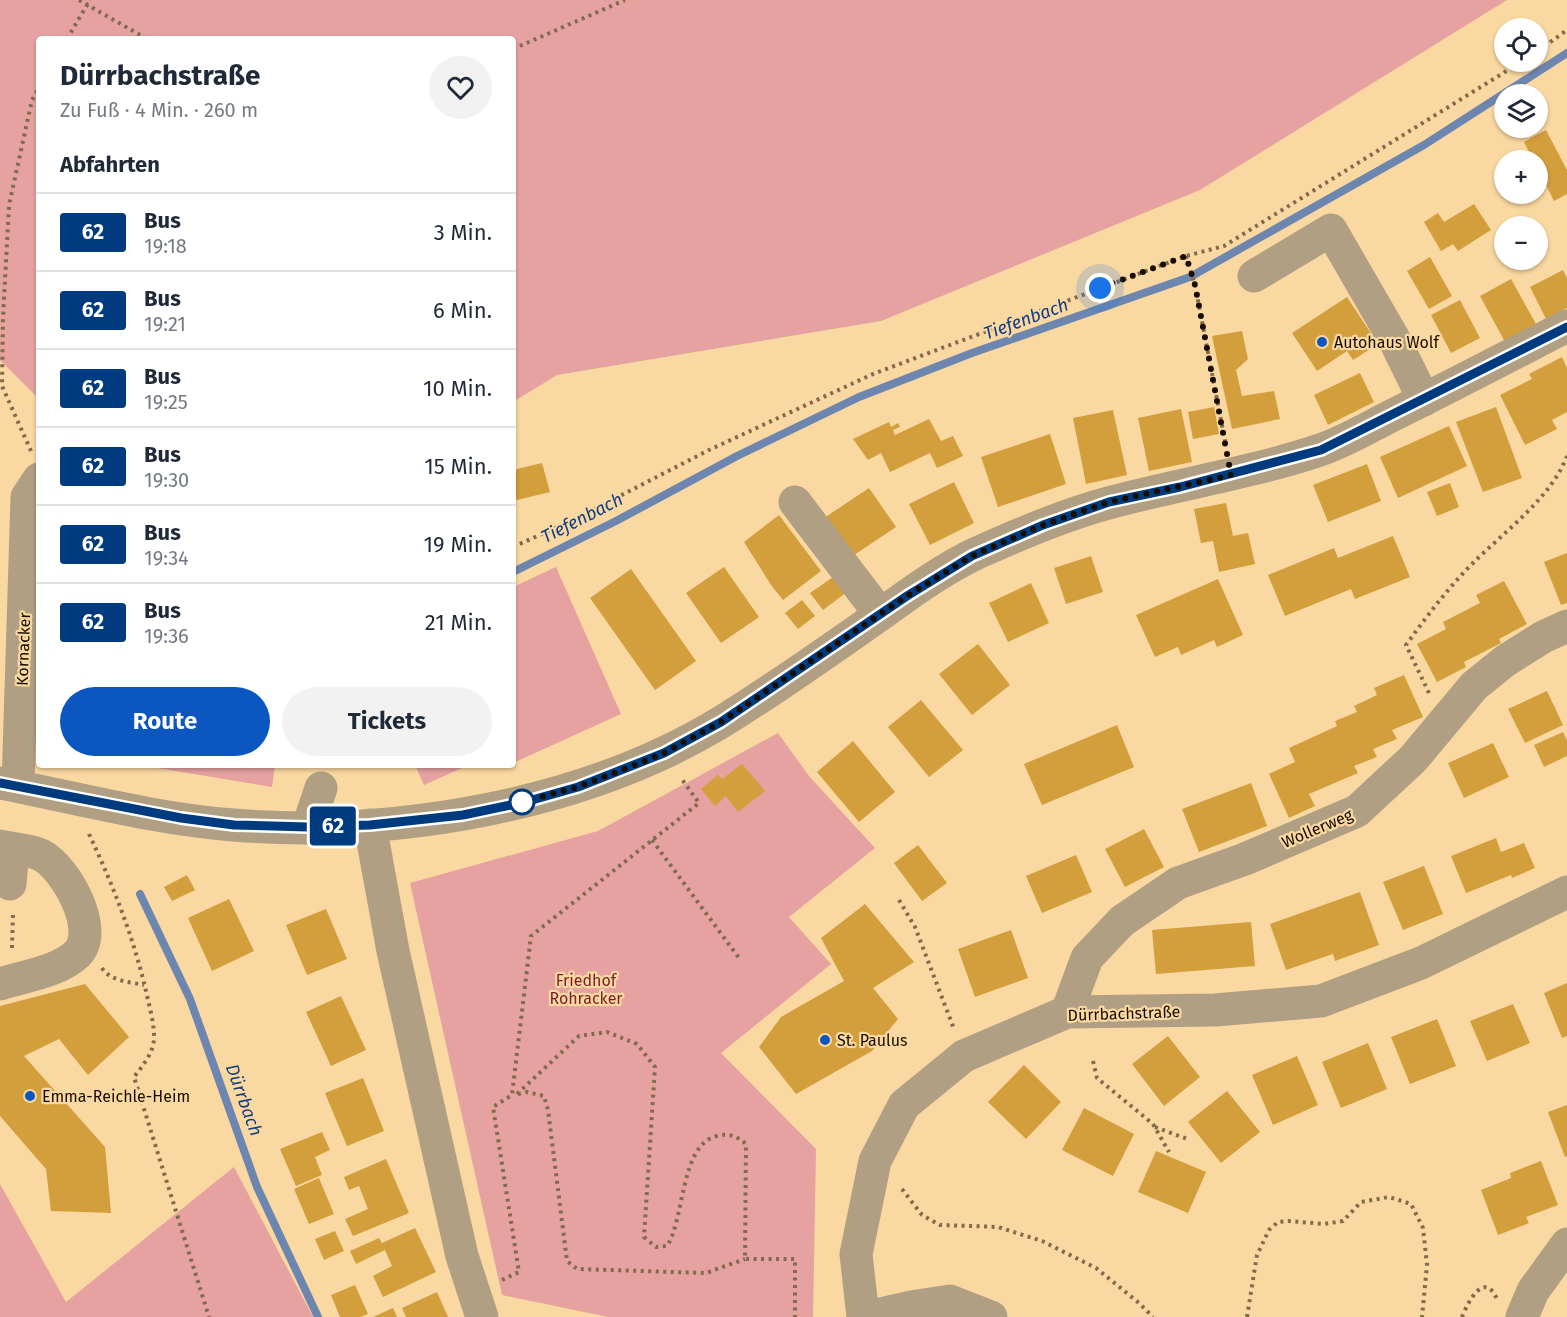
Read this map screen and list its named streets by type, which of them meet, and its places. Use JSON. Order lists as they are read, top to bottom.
{
  "streets": {
    "street": ["Kornacker", "Wollerweg", "Dürrbachstraße"]
  },
  "crossings": [
    ["Wollerweg", "Dürrbachstraße"]
  ],
  "water": ["Tiefenbach", "Dürrbach"],
  "parks": ["Friedhof Rohracker"],
  "places": ["Autohaus Wolf", "St. Paulus", "Emma-Reichle-Heim"],
  "lines": ["bus line 62"],
  "page": {
    "on_map": "62",
    "map_buttons": ["+", "−"],
    "heading": [
      ["Dürrbachstraße", "Zu Fuß · 4 Min. · 260 m"],
      "Abfahrten"
    ],
    "list": [
      {
        "mark": "62",
        "name": "Bus",
        "note": "19:18",
        "value": "3 Min."
      },
      {
        "mark": "62",
        "name": "Bus",
        "note": "19:21",
        "value": "6 Min."
      },
      {
        "mark": "62",
        "name": "Bus",
        "note": "19:25",
        "value": "10 Min."
      },
      {
        "mark": "62",
        "name": "Bus",
        "note": "19:30",
        "value": "15 Min."
      },
      {
        "mark": "62",
        "name": "Bus",
        "note": "19:34",
        "value": "19 Min."
      },
      {
        "mark": "62",
        "name": "Bus",
        "note": "19:36",
        "value": "21 Min."
      }
    ],
    "buttons": ["Route", "Tickets"]
  }
}
